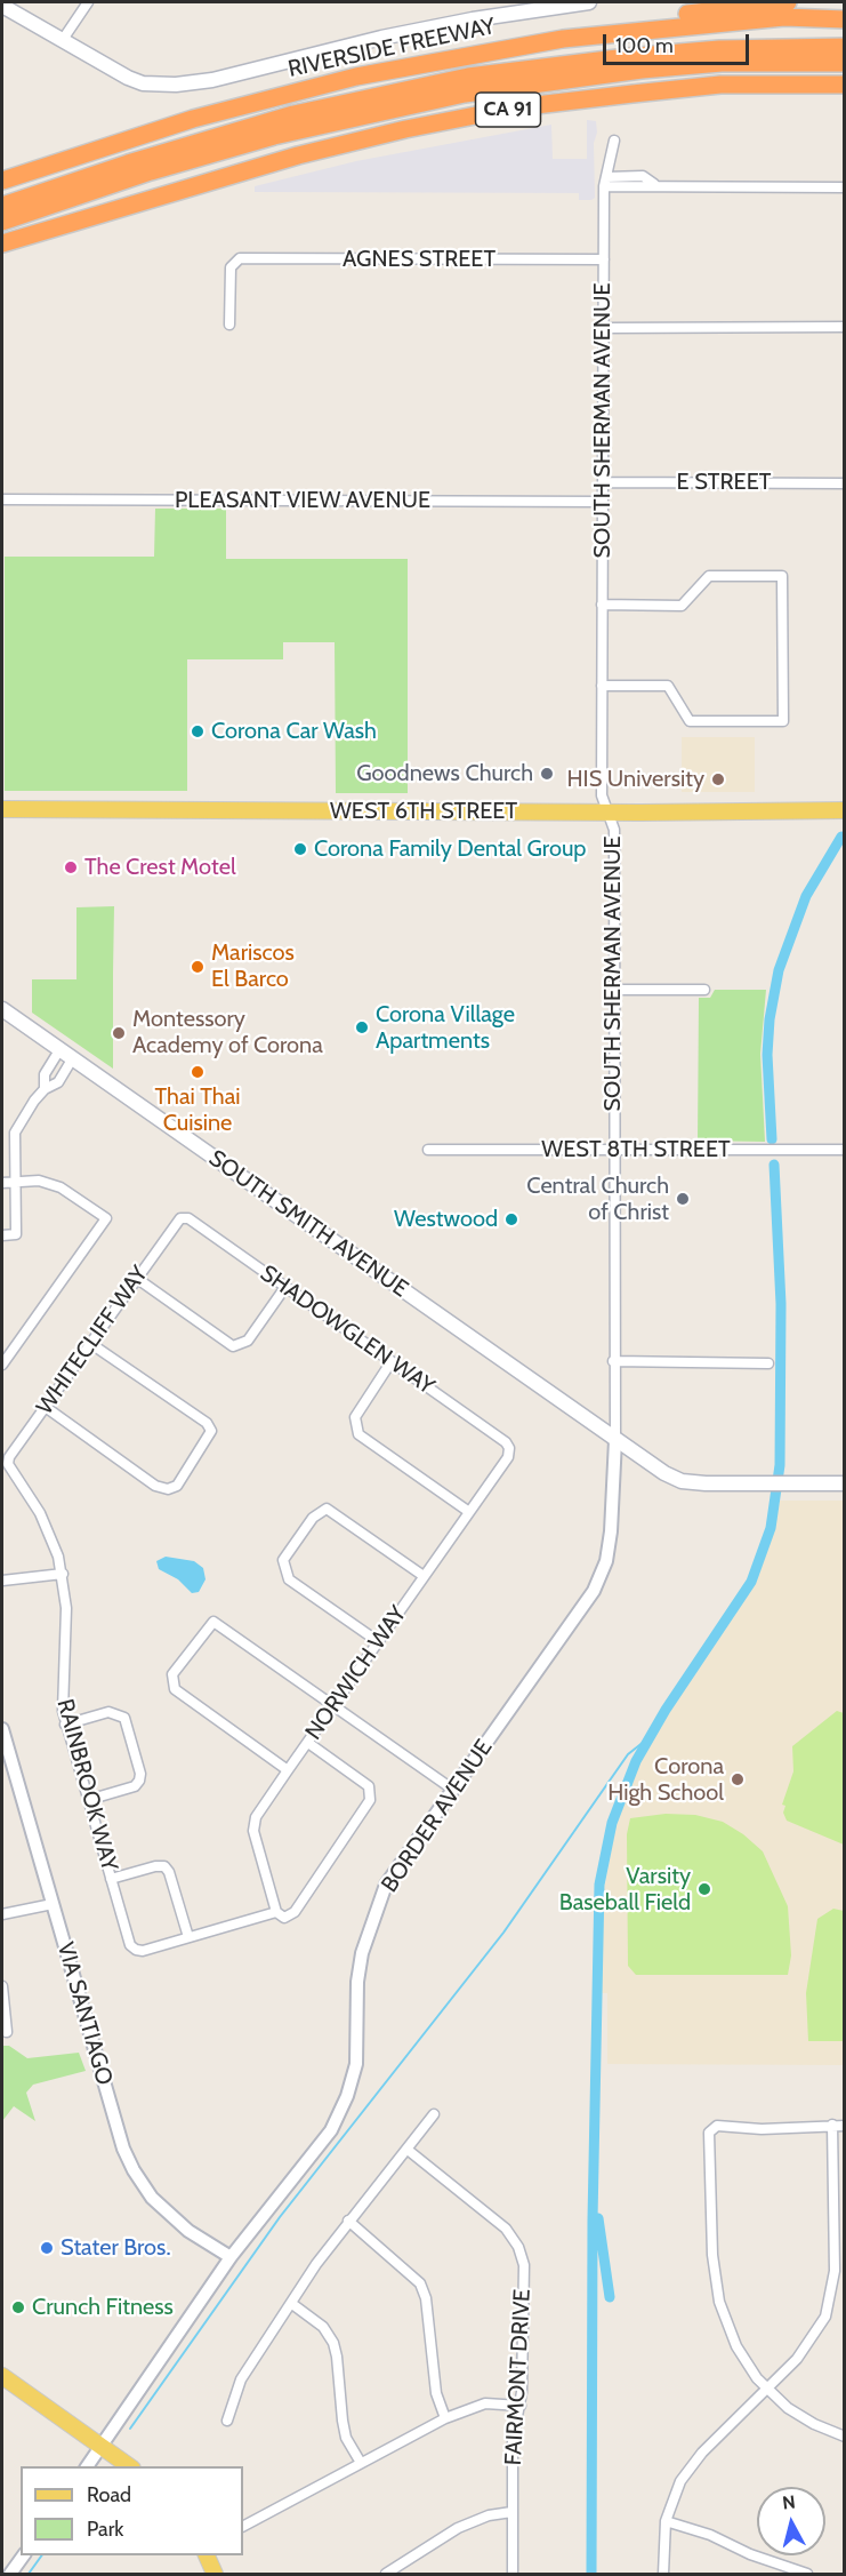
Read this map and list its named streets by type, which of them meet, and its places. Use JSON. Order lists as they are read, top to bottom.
{
  "streets": {
    "highway": ["RIVERSIDE FREEWAY", "CA 91"],
    "main road": ["WEST 6TH STREET", "SOUTH SMITH AVENUE"],
    "street": [
      "AGNES STREET",
      "SOUTH SHERMAN AVENUE",
      "E STREET",
      "PLEASANT VIEW AVENUE",
      "WEST 8TH STREET",
      "SHADOWGLEN WAY",
      "WHITECLIFF WAY",
      "NORWICH WAY",
      "RAINBROOK WAY",
      "BORDER AVENUE",
      "VIA SANTIAGO",
      "FAIRMONT DRIVE"
    ]
  },
  "crossings": [
    ["AGNES STREET", "SOUTH SHERMAN AVENUE"],
    ["SOUTH SHERMAN AVENUE", "E STREET"],
    ["SOUTH SHERMAN AVENUE", "PLEASANT VIEW AVENUE"],
    ["SOUTH SHERMAN AVENUE", "WEST 6TH STREET"],
    ["SOUTH SHERMAN AVENUE", "WEST 8TH STREET"],
    ["SOUTH SHERMAN AVENUE", "SOUTH SMITH AVENUE"],
    ["SOUTH SHERMAN AVENUE", "BORDER AVENUE"],
    ["SOUTH SMITH AVENUE", "BORDER AVENUE"],
    ["SHADOWGLEN WAY", "WHITECLIFF WAY"],
    ["SHADOWGLEN WAY", "NORWICH WAY"],
    ["WHITECLIFF WAY", "RAINBROOK WAY"],
    ["BORDER AVENUE", "VIA SANTIAGO"]
  ],
  "places": [
    "Corona Car Wash",
    "Goodnews Church",
    "HIS University",
    "Corona Family Dental Group",
    "The Crest Motel",
    "Mariscos El Barco",
    "Corona Village Apartments",
    "Montessory Academy of Corona",
    "Thai Thai Cuisine",
    "Central Church of Christ",
    "Westwood",
    "Corona High School",
    "Varsity Baseball Field",
    "Stater Bros.",
    "Crunch Fitness"
  ],
  "legend": ["Road", "Park"],
  "scale_bar": "100 m",
  "north": "top"
}
